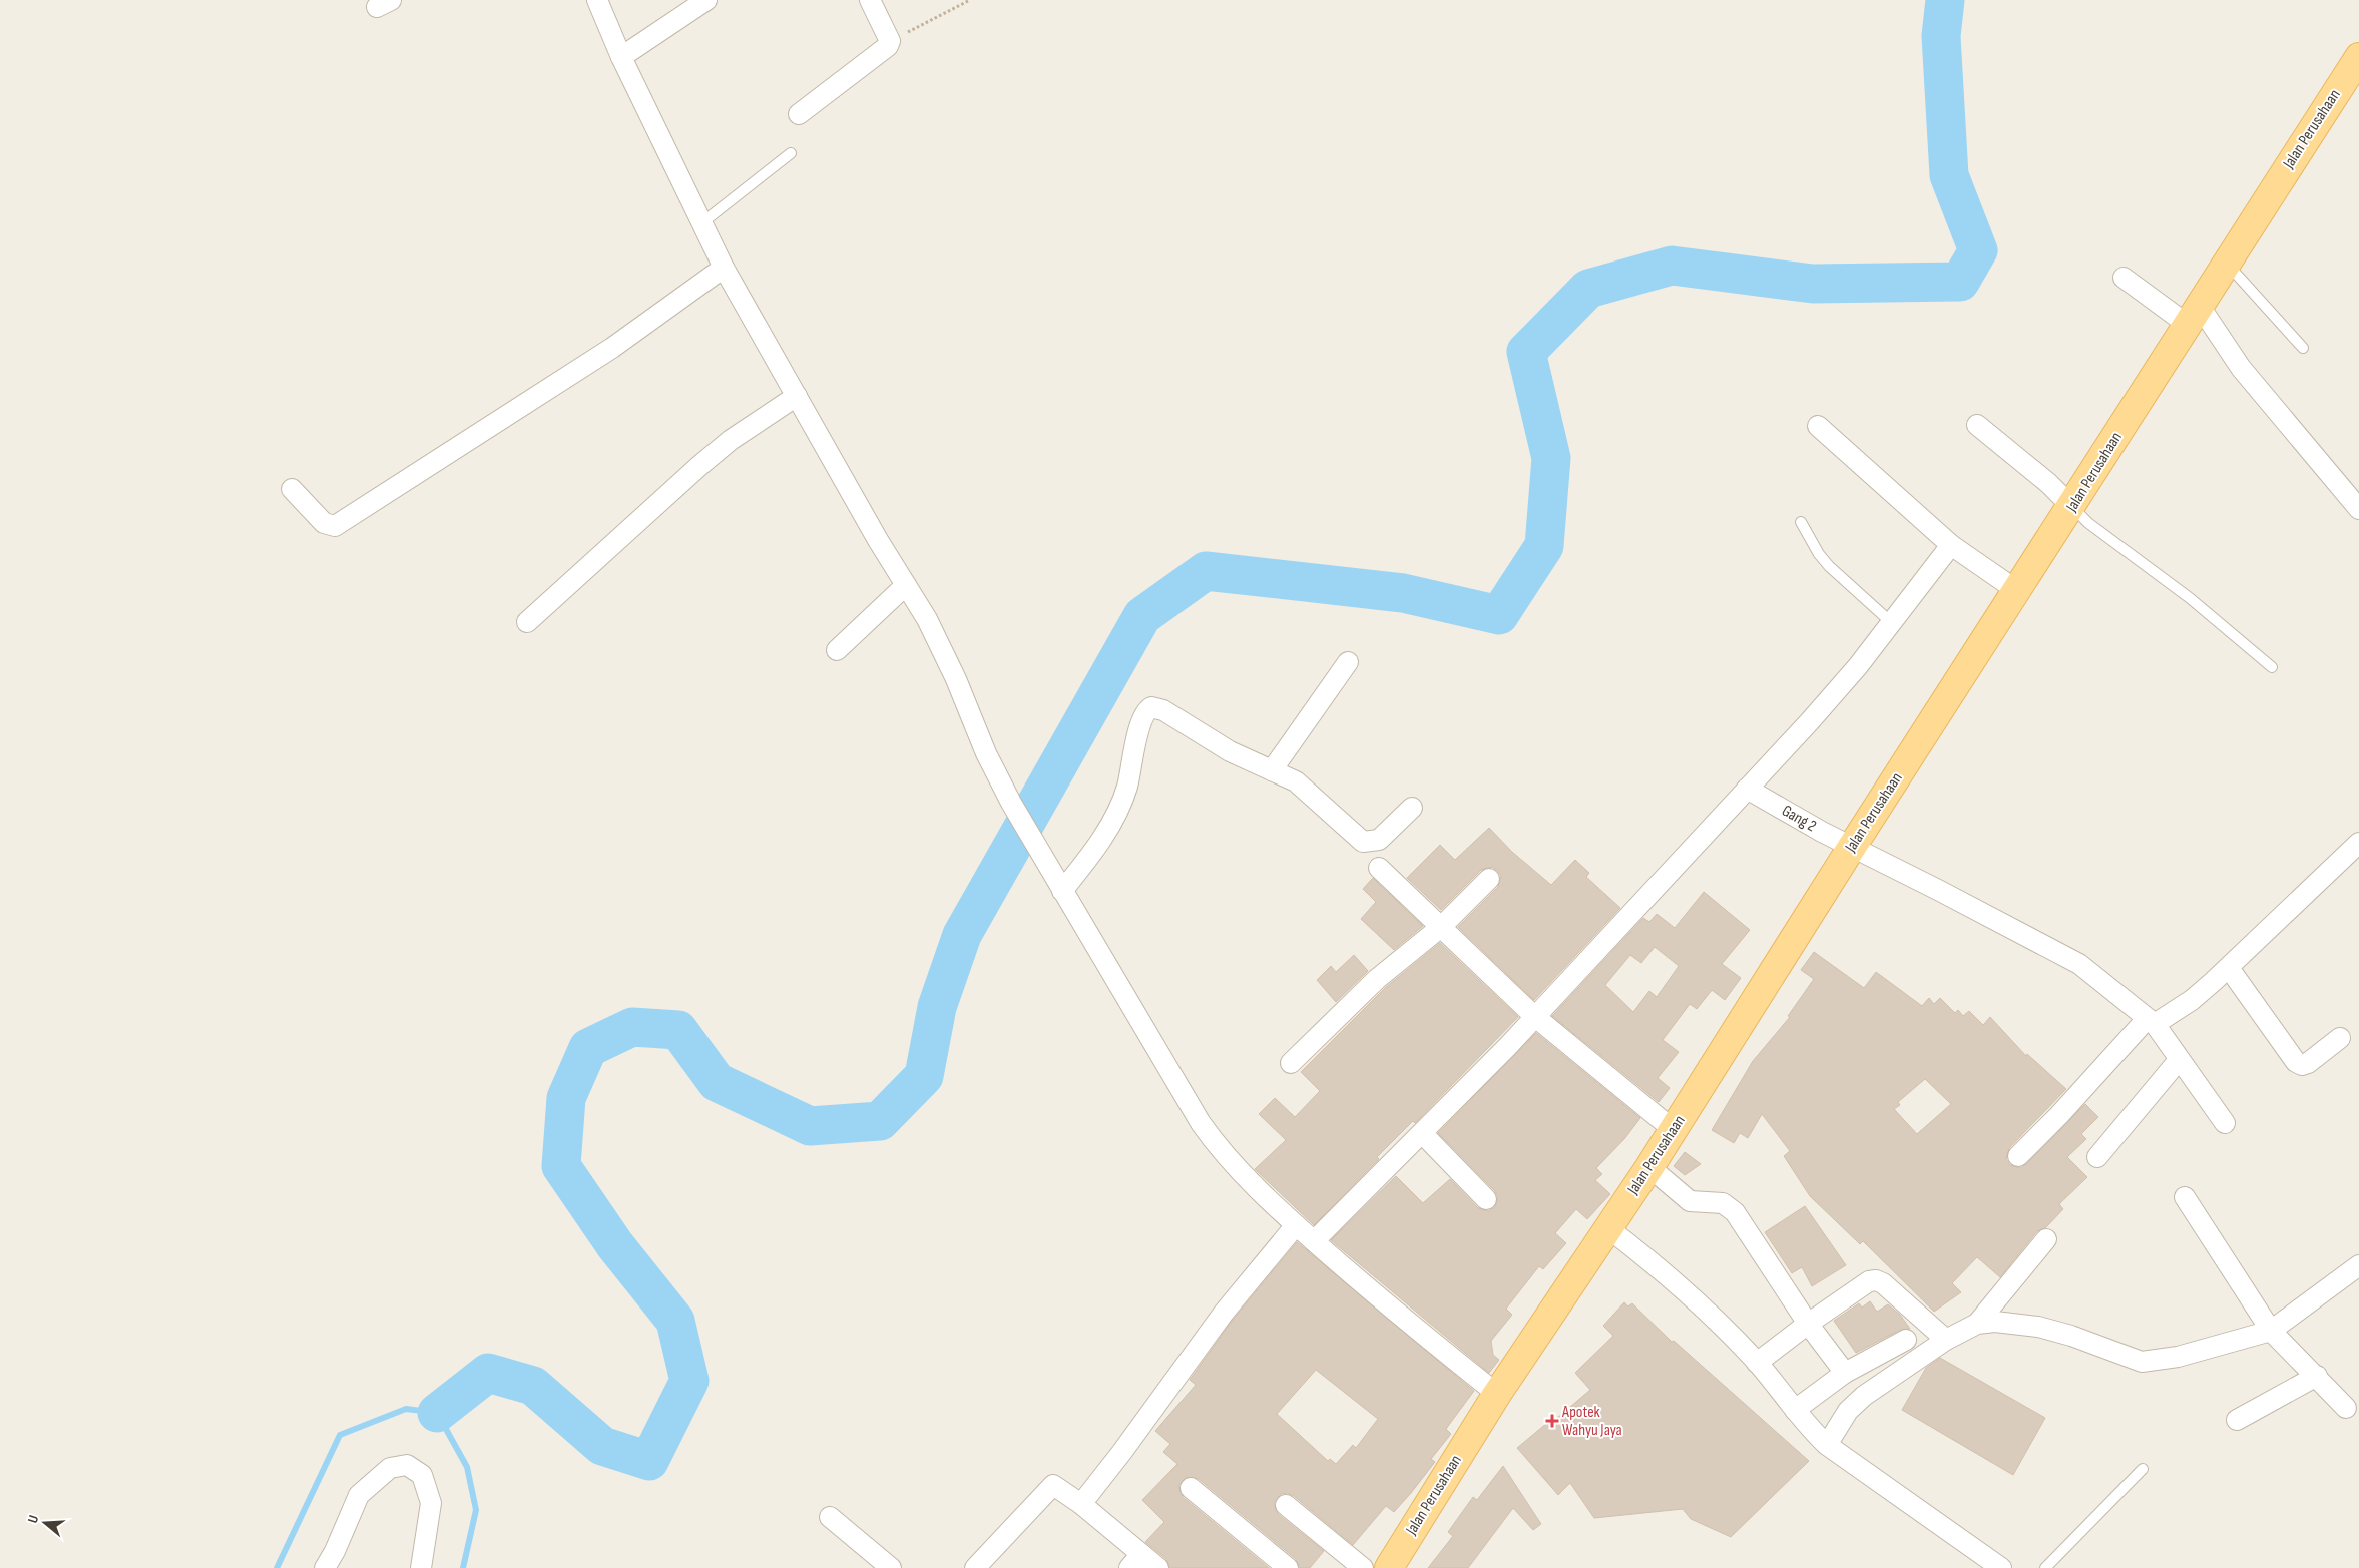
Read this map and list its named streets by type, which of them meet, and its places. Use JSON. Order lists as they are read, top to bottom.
{
  "streets": {
    "main road": ["Jalan Perusahaan"],
    "street": ["Gang 2"]
  },
  "crossings": [
    ["Jalan Perusahaan", "Gang 2"]
  ],
  "places": {
    "health": ["Apotek Wahyu Jaya"]
  },
  "north": "left"
}
